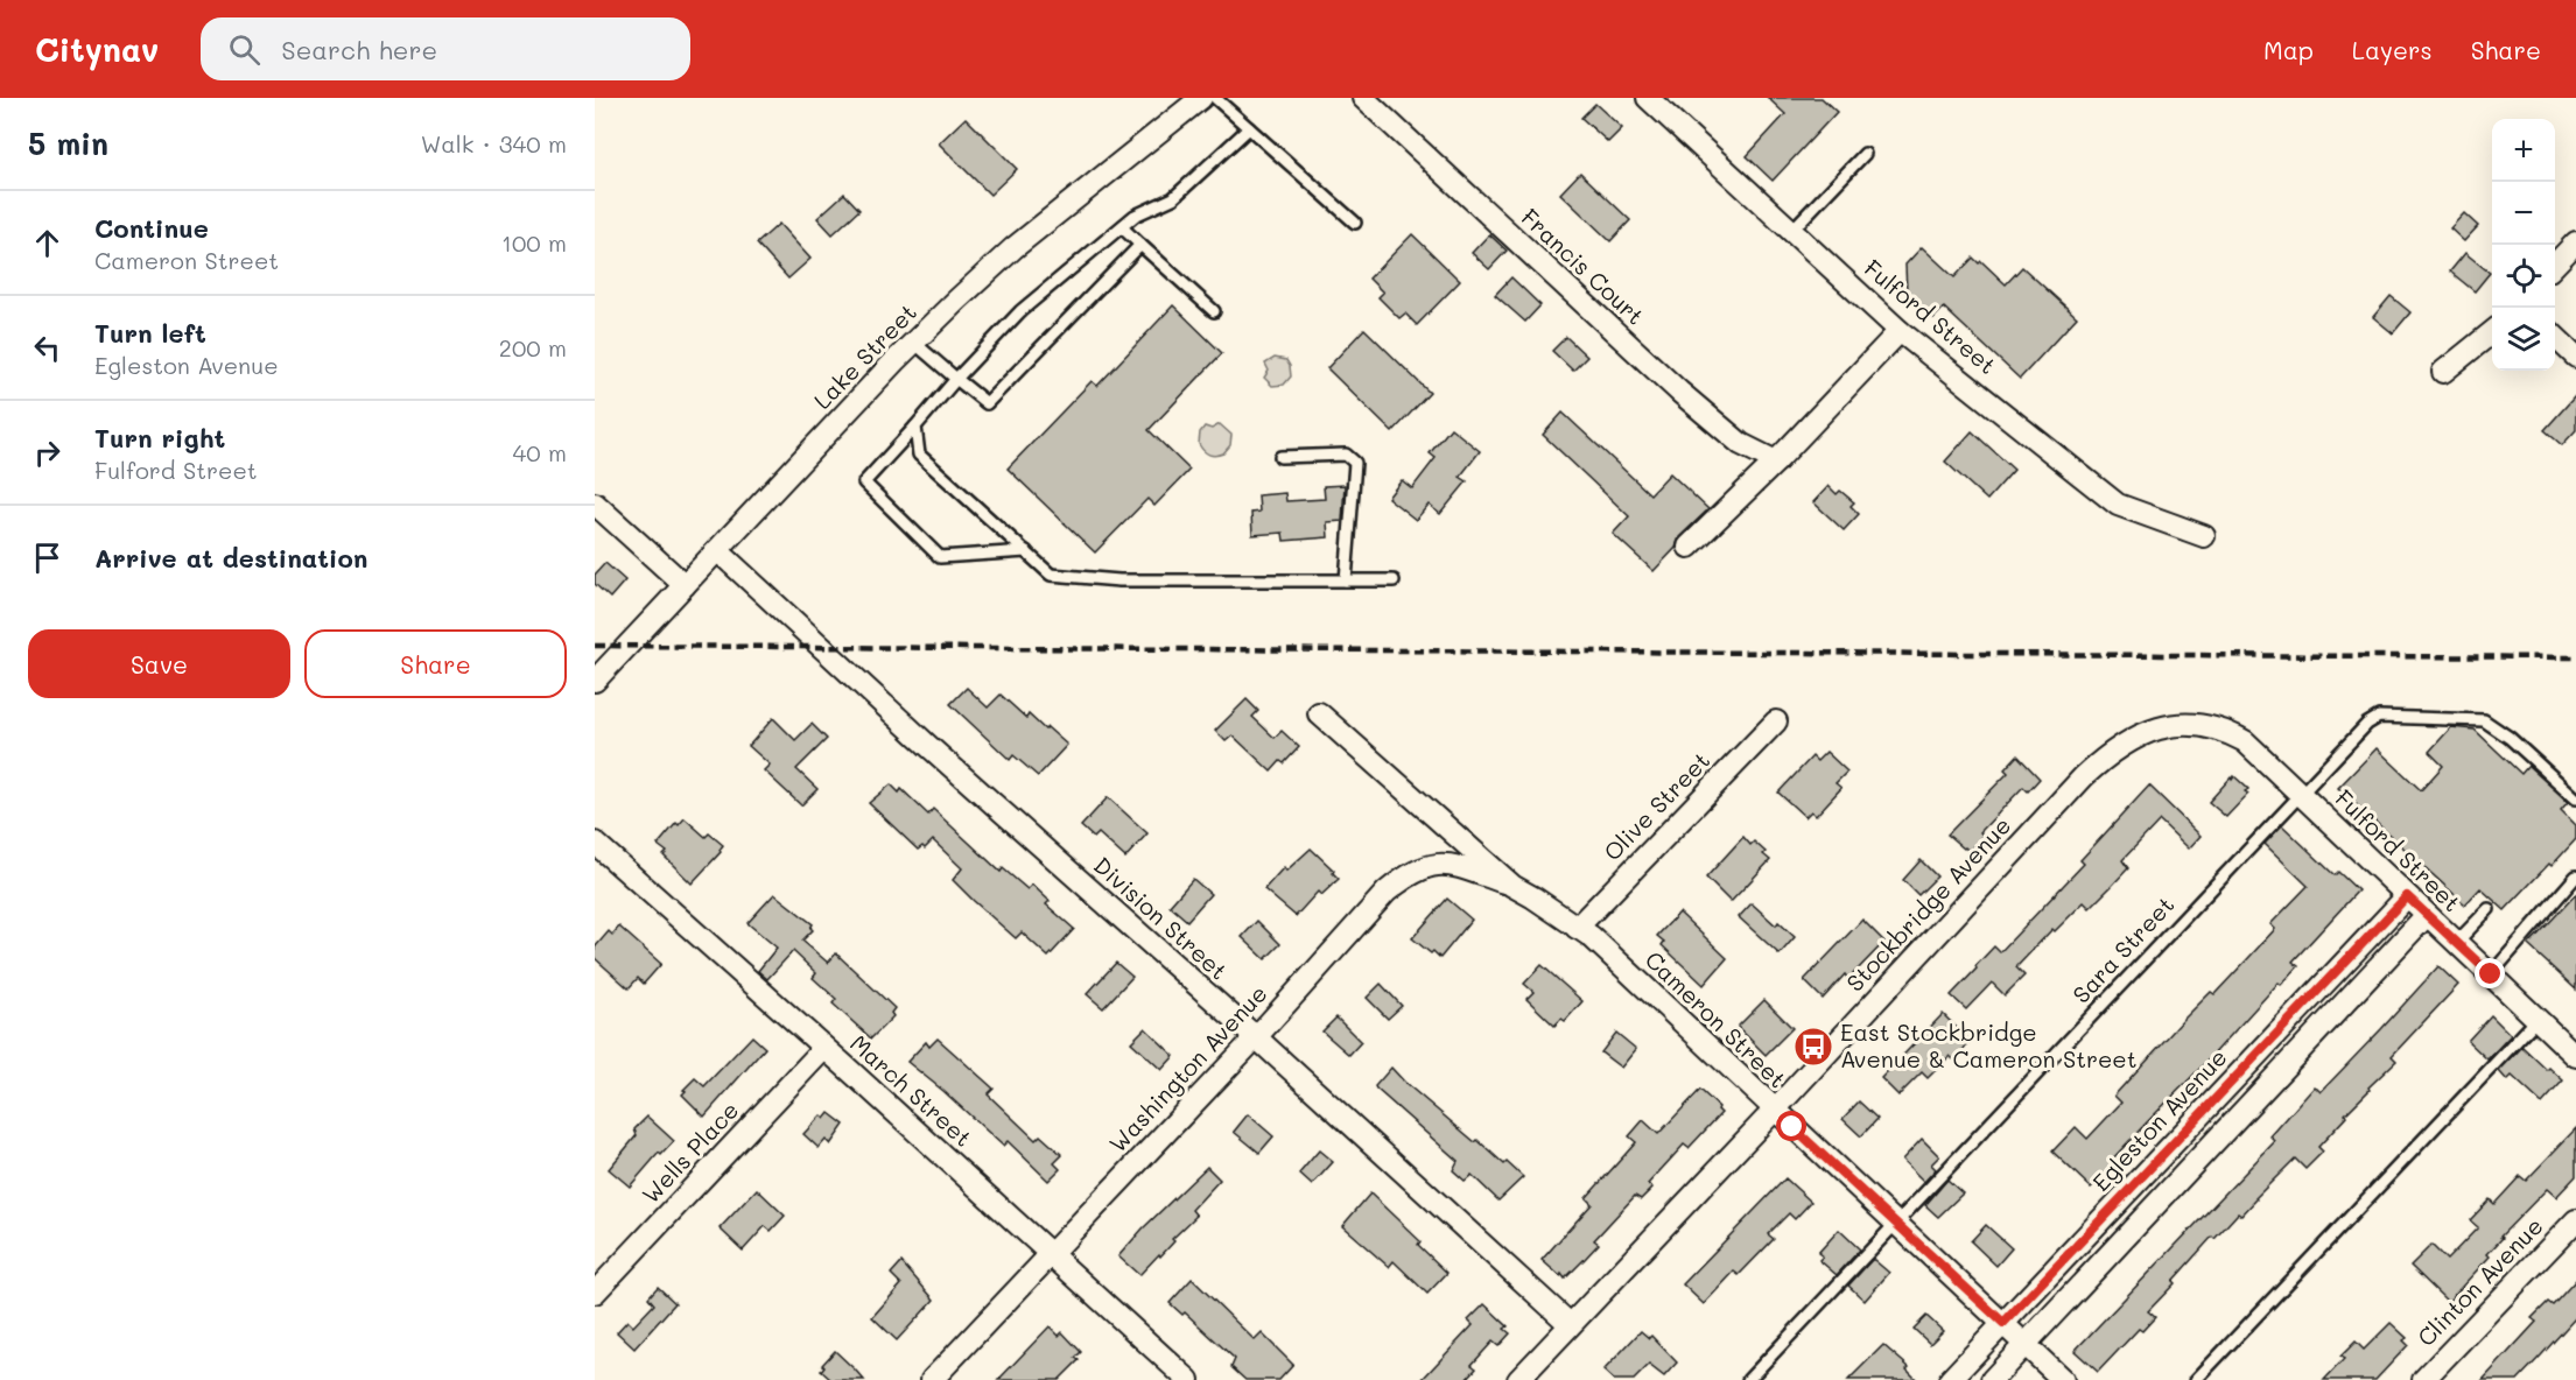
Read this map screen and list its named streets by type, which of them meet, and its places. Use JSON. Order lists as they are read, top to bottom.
{
  "streets": {
    "street": [
      "Francis Court",
      "Fulford Street",
      "Lake Street",
      "Olive Street",
      "Stockbridge Avenue",
      "Division Street",
      "Cameron Street",
      "Washington Avenue",
      "March Street",
      "Egleston Avenue",
      "Wells Place",
      "Clinton Avenue"
    ],
    "lane": ["Sara Street"]
  },
  "crossings": [
    ["Fulford Street", "Stockbridge Avenue"],
    ["Fulford Street", "Sara Street"],
    ["Fulford Street", "Egleston Avenue"],
    ["Lake Street", "Division Street"],
    ["Olive Street", "Cameron Street"],
    ["Stockbridge Avenue", "Division Street"],
    ["Stockbridge Avenue", "Cameron Street"],
    ["Division Street", "Washington Avenue"],
    ["Sara Street", "Cameron Street"],
    ["Cameron Street", "Washington Avenue"],
    ["Cameron Street", "Egleston Avenue"],
    ["Washington Avenue", "March Street"],
    ["March Street", "Wells Place"]
  ],
  "places": {
    "bus stop": ["East Stockbridge Avenue & Cameron Street"]
  },
  "page": {
    "header": "Citynav",
    "search": "Search here",
    "nav": ["Map", "Layers", "Share"],
    "heading": ["5 min", "Walk · 340 m"],
    "map_buttons": ["+", "−"],
    "list": [
      ["Continue", "Cameron Street", "100 m"],
      ["Turn left", "Egleston Avenue", "200 m"],
      ["Turn right", "Fulford Street", "40 m"],
      "Arrive at destination"
    ],
    "buttons": ["Save", "Share"]
  }
}
